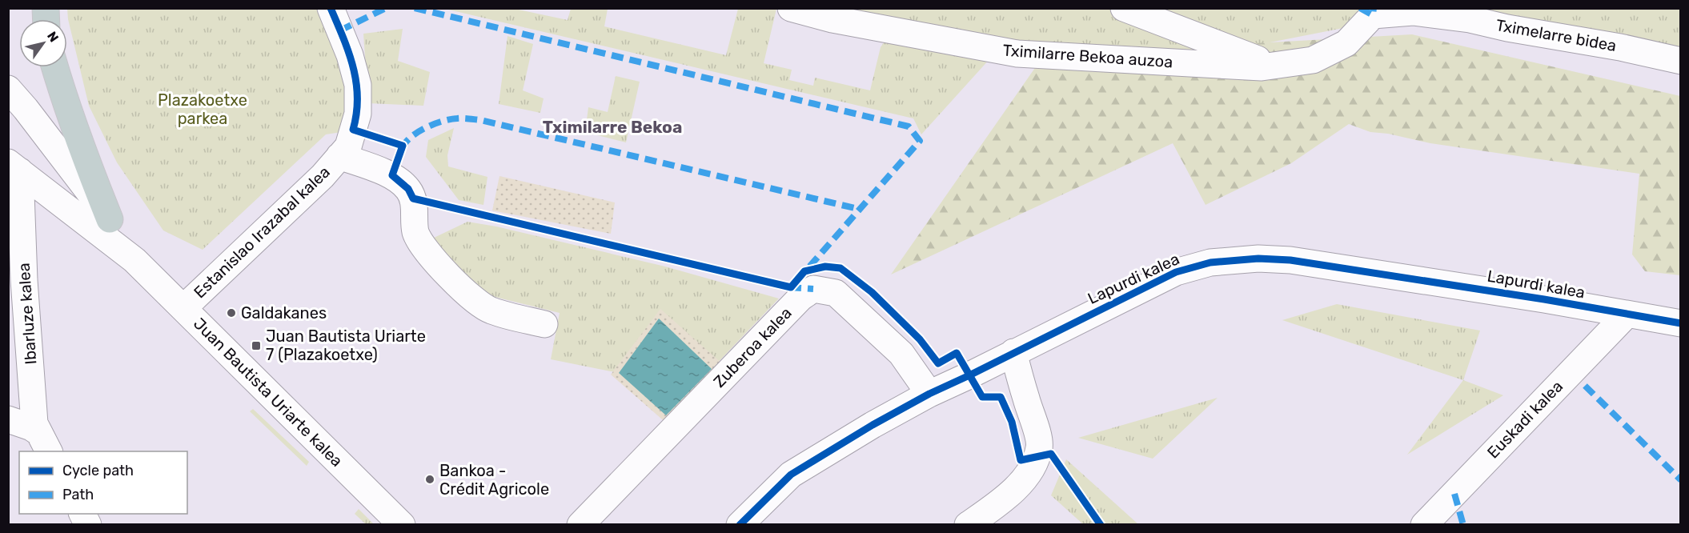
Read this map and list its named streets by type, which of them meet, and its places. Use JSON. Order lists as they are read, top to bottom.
{
  "streets": {
    "street": [
      "Tximelarre bidea",
      "Tximilarre Bekoa auzoa",
      "Estanislao Irazabal kalea",
      "Lapurdi kalea",
      "Ibarluze kalea",
      "Zuberoa kalea",
      "Juan Bautista Uriarte kalea",
      "Euskadi kalea"
    ]
  },
  "crossings": [
    ["Tximelarre bidea", "Tximilarre Bekoa auzoa"],
    ["Estanislao Irazabal kalea", "Juan Bautista Uriarte kalea"],
    ["Lapurdi kalea", "Zuberoa kalea"],
    ["Lapurdi kalea", "Euskadi kalea"]
  ],
  "districts": ["Tximilarre Bekoa"],
  "parks": ["Plazakoetxe parkea"],
  "places": {
    "other": ["Galdakanes", "Bankoa - Crédit Agricole"],
    "transit": ["Juan Bautista Uriarte 7 (Plazakoetxe)"]
  },
  "legend": ["Cycle path", "Path"],
  "north": "top right"
}
